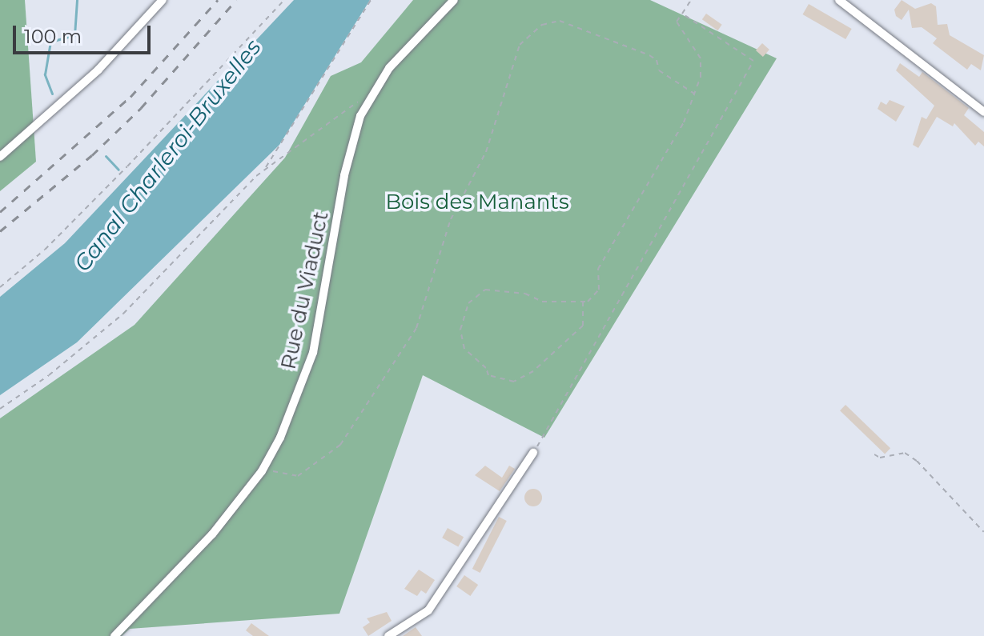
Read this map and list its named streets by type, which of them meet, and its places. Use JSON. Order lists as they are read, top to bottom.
{
  "streets": {
    "street": ["Rue du Viaduct"]
  },
  "water": ["Canal Charleroi-Bruxelles"],
  "parks": ["Bois des Manants"],
  "scale_bar": "100 m"
}
